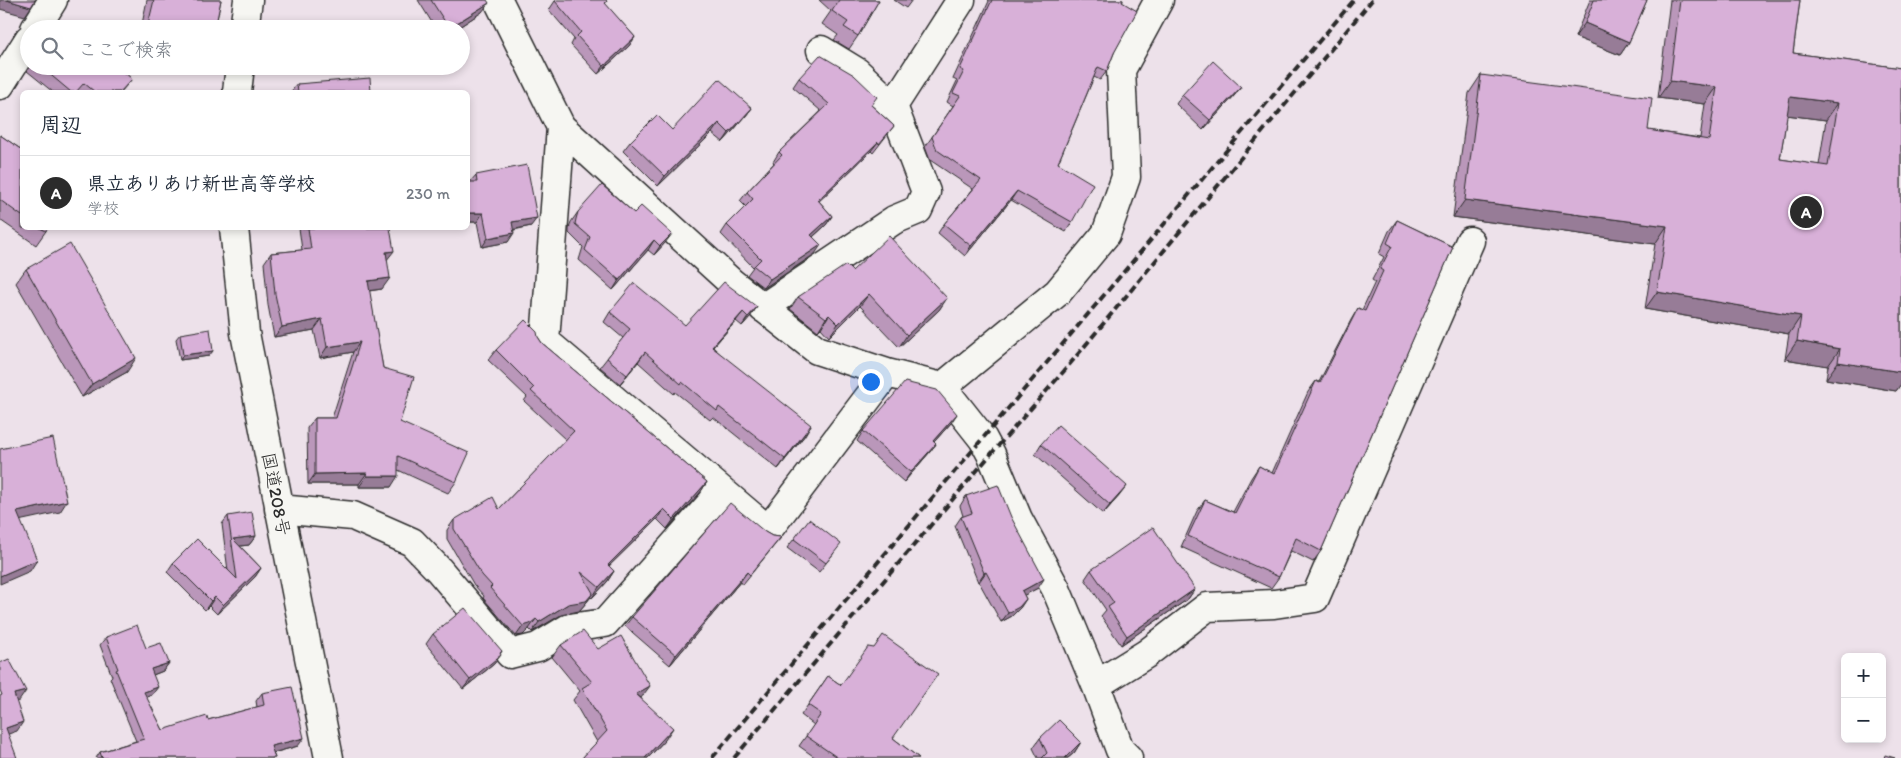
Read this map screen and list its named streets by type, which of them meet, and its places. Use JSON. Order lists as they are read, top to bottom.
{
  "streets": {
    "main road": ["国道208号"]
  },
  "page": {
    "search": "ここで検索",
    "heading": "周辺",
    "list": [
      {
        "mark": "A",
        "name": "県立ありあけ新世高等学校",
        "note": "学校",
        "value": "230 m"
      }
    ],
    "pins": "A",
    "map_buttons": ["+", "−"]
  }
}
